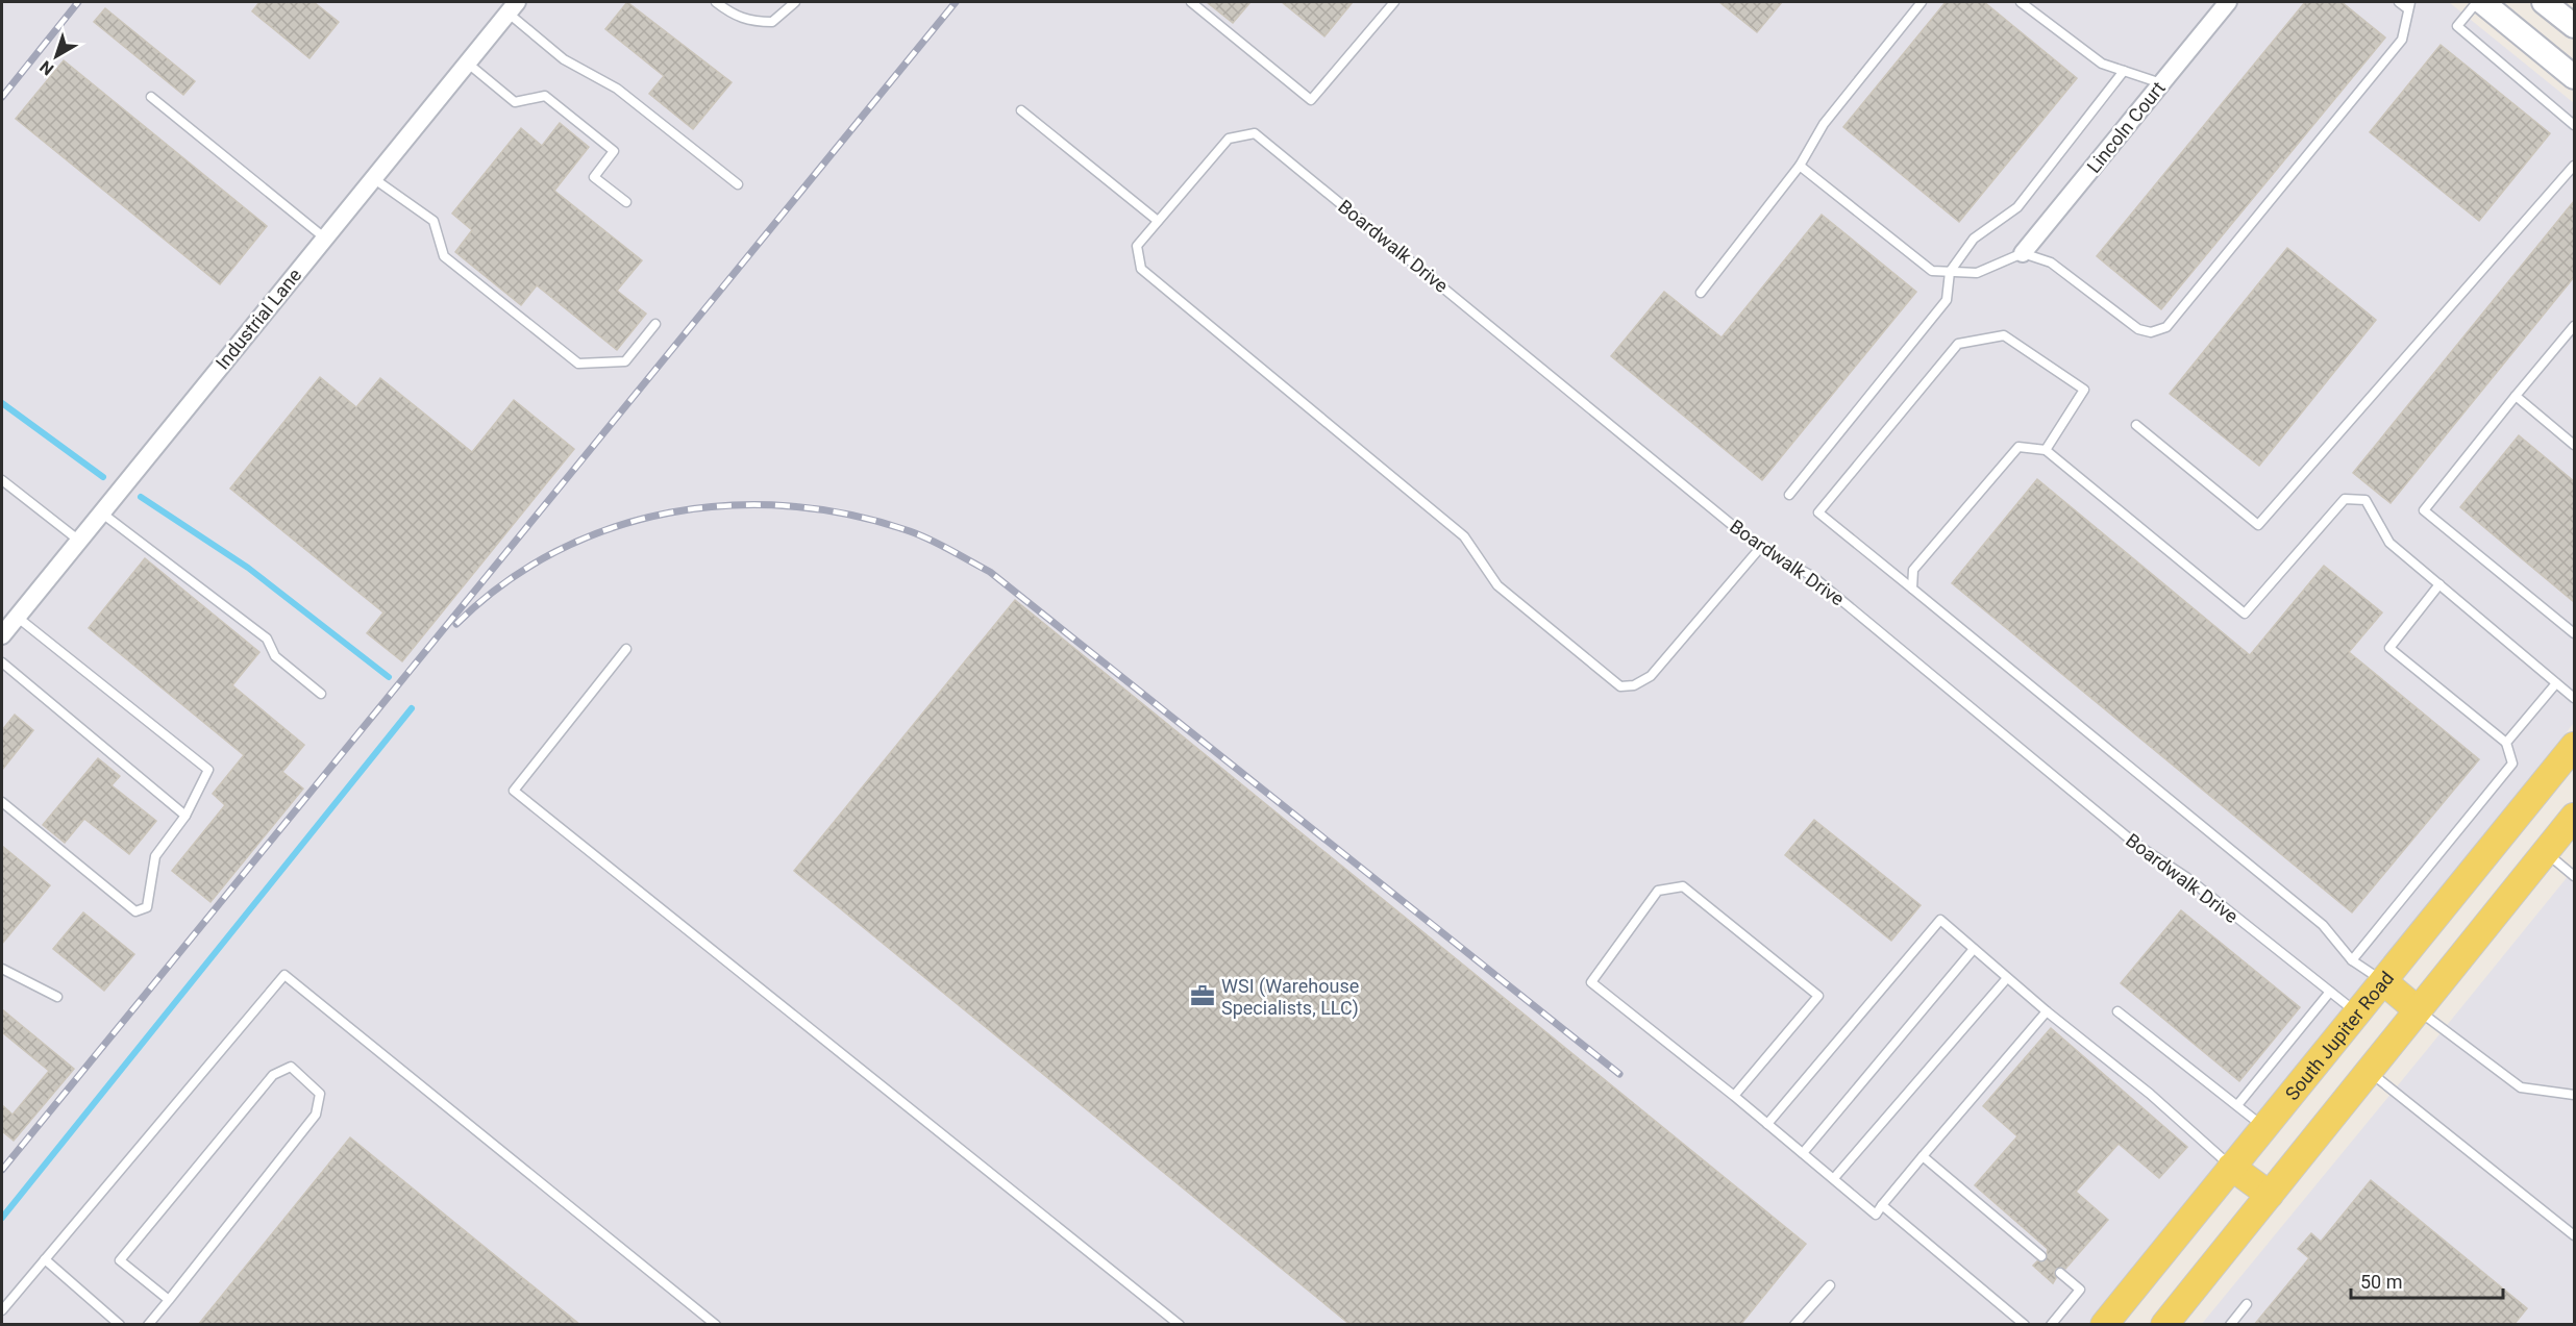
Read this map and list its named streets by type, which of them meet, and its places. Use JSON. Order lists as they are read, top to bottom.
{
  "streets": {
    "main road": ["South Jupiter Road"],
    "street": ["Lincoln Court", "Industrial Lane"],
    "lane": ["Boardwalk Drive"]
  },
  "crossings": [
    ["Boardwalk Drive", "South Jupiter Road"]
  ],
  "places": {
    "office": ["WSI (Warehouse Specialists, LLC)"]
  },
  "scale_bar": "50 m",
  "north": "bottom left"
}
